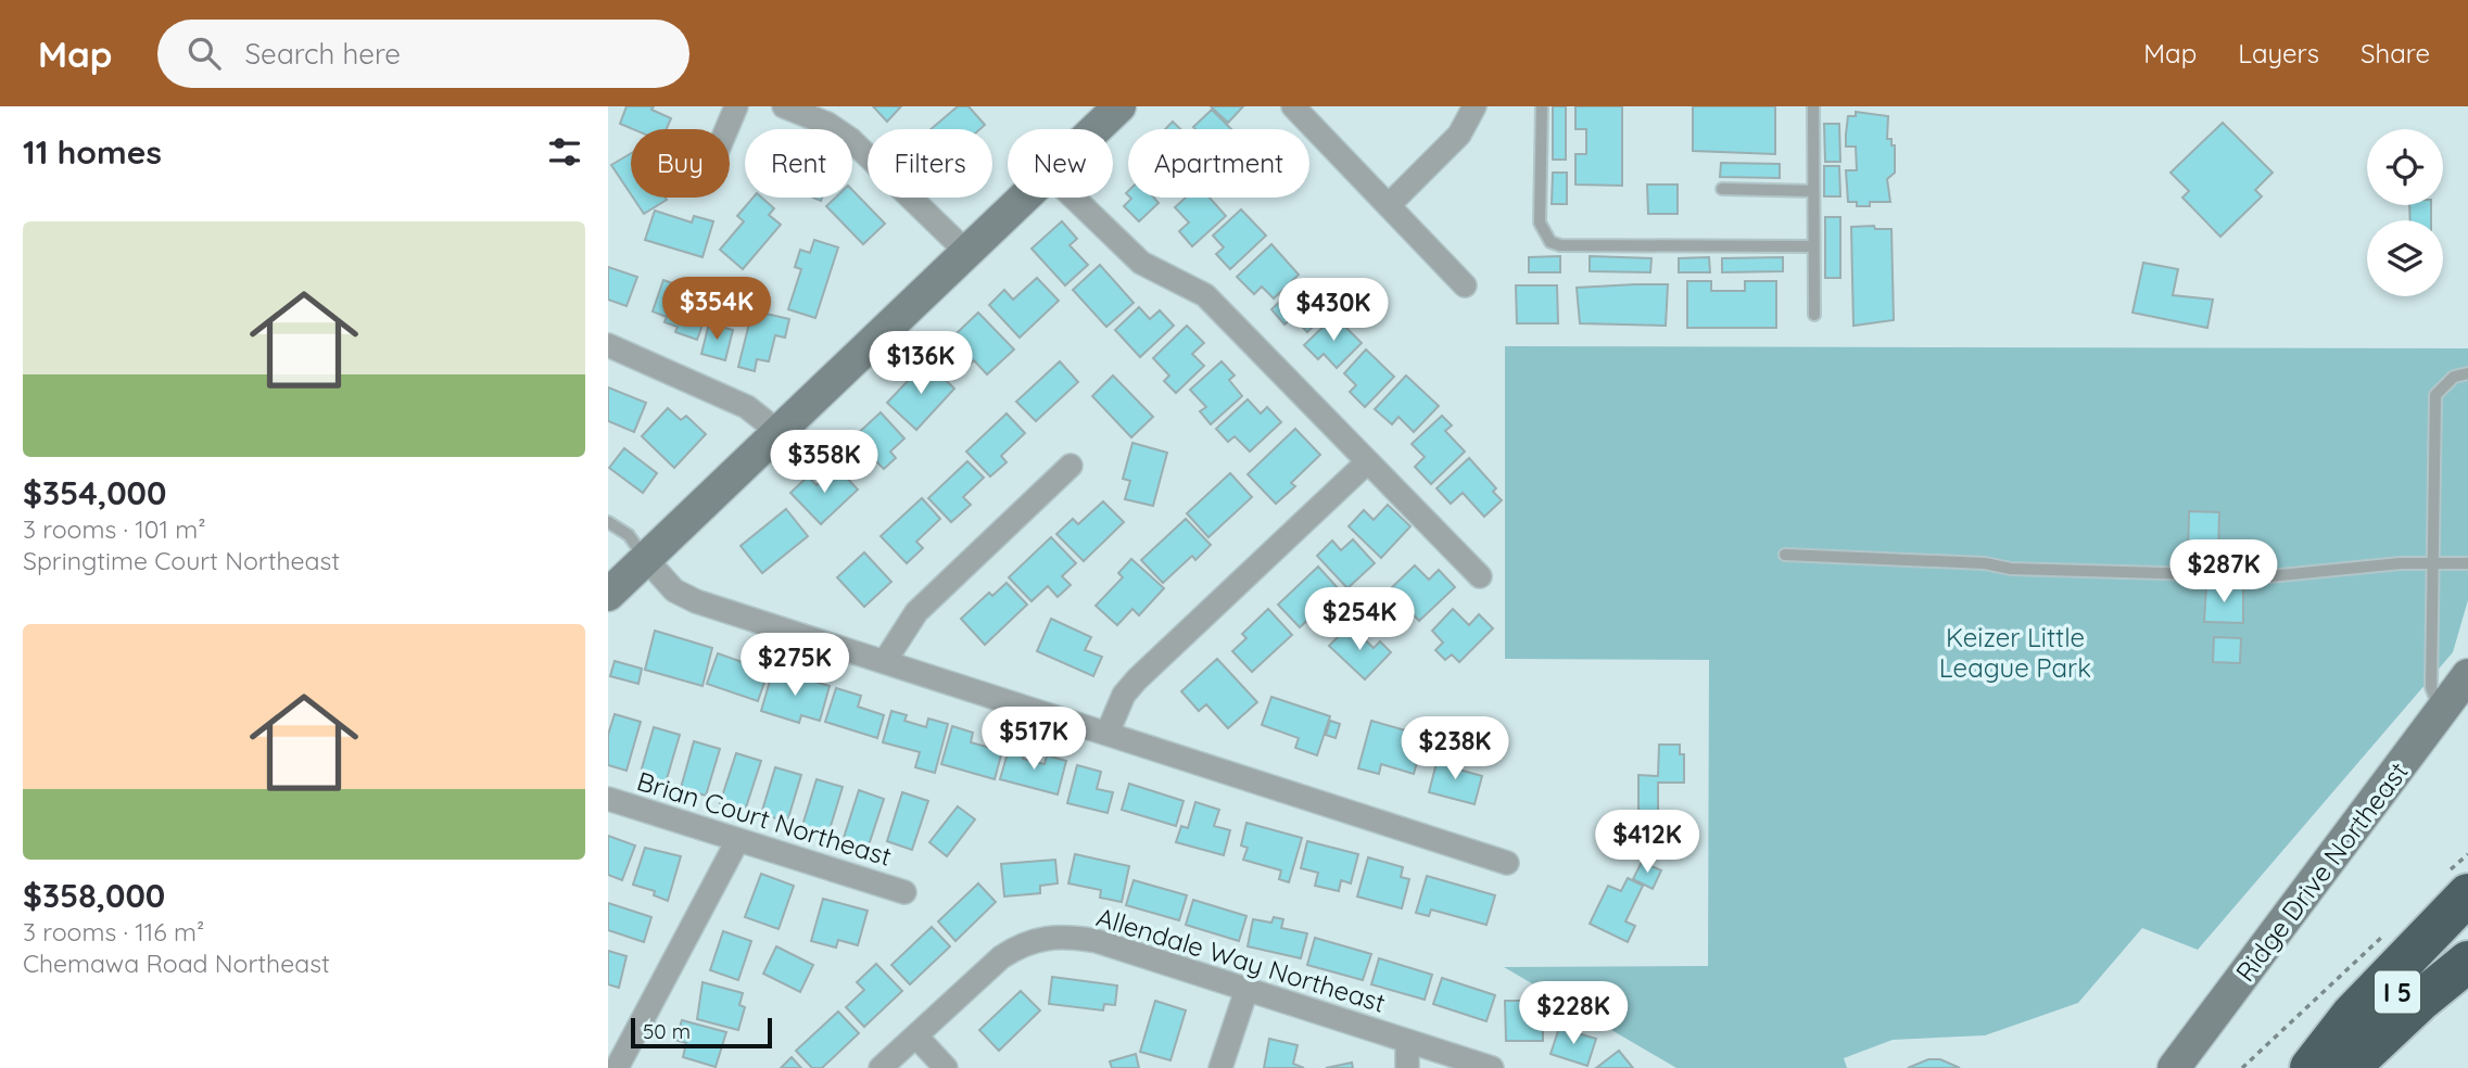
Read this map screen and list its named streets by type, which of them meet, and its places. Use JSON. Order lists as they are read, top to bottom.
{
  "streets": {
    "highway": ["I 5"],
    "main road": ["Ridge Drive Northeast"],
    "street": ["Brian Court Northeast", "Allendale Way Northeast"]
  },
  "parks": ["Keizer Little League Park"],
  "scale_bar": "50 m",
  "page": {
    "header": "Map",
    "search": "Search here",
    "nav": ["Map", "Layers", "Share"],
    "heading": "11 homes",
    "chip": [
      "Buy",
      "Rent",
      "Filters",
      "New",
      "Apartment"
    ],
    "list": [
      {
        "name": "$354,000",
        "note": "3 rooms · 101 m² · Springtime Court Northeast"
      },
      {
        "name": "$358,000",
        "note": "3 rooms · 116 m² · Chemawa Road Northeast"
      }
    ],
    "price": [
      "$354K",
      "$430K",
      "$136K",
      "$358K",
      "$287K",
      "$254K",
      "$275K",
      "$517K",
      "$238K",
      "$412K",
      "$228K"
    ],
    "scale": "50 m"
  }
}
